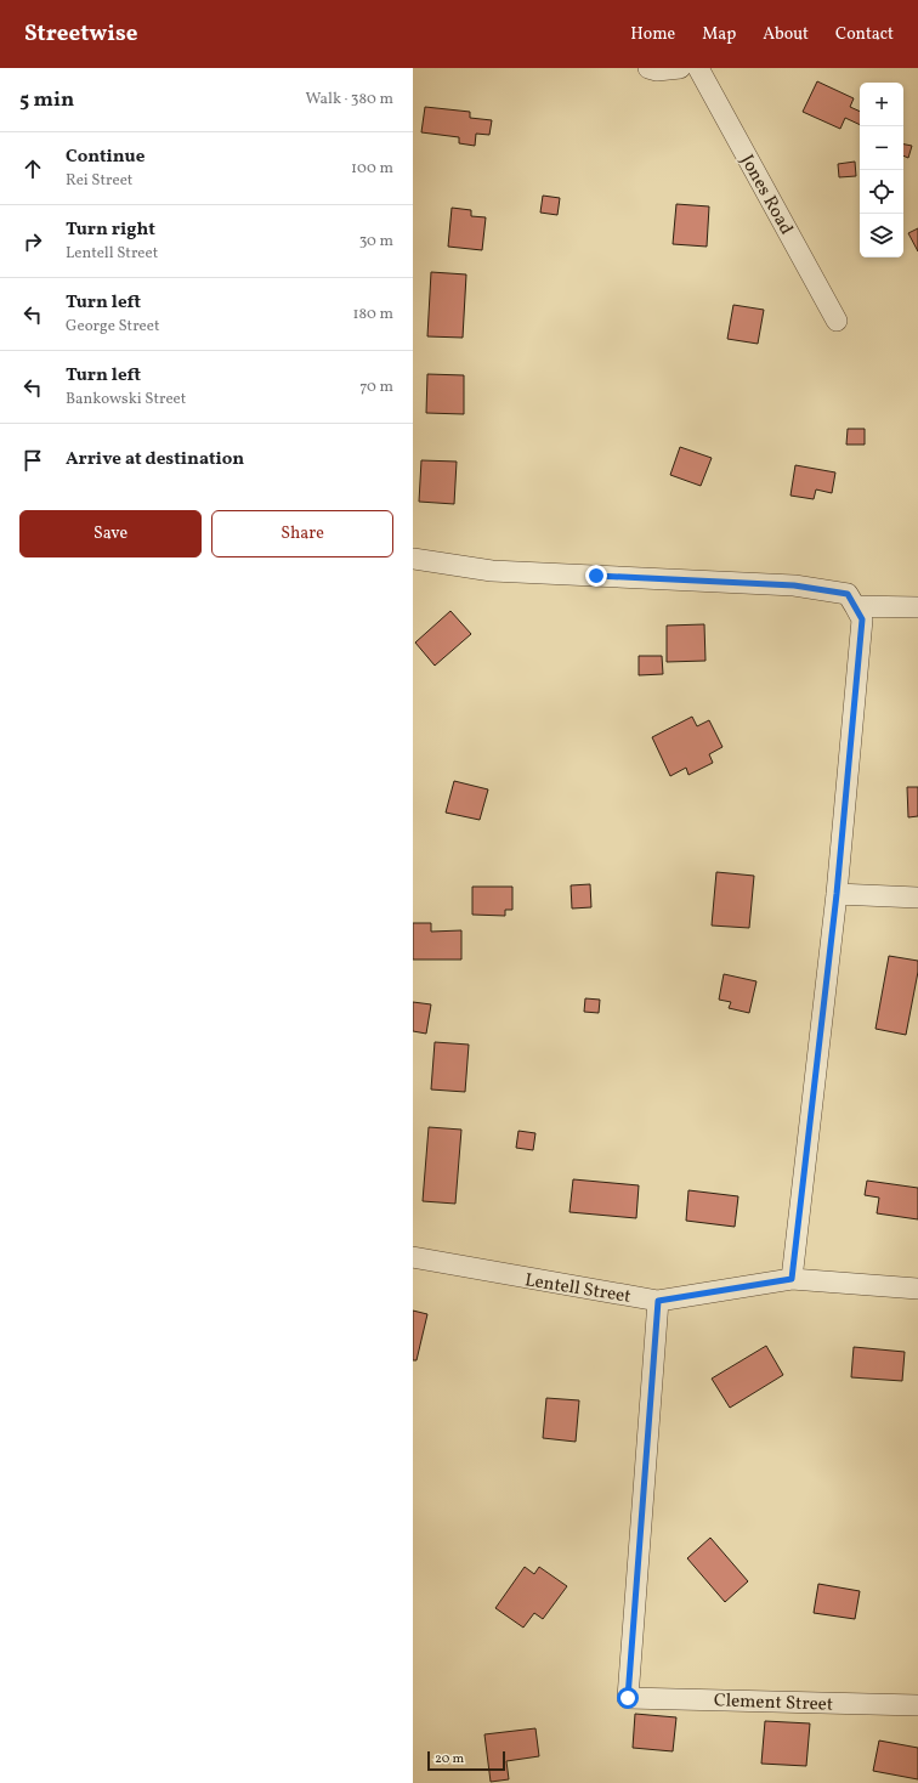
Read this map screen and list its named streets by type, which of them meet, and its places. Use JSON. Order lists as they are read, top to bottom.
{
  "streets": {
    "street": ["Jones Road", "Lentell Street", "Clement Street"]
  },
  "crossings": [
    ["Lentell Street", "Clement Street"]
  ],
  "scale_bar": "20 m",
  "page": {
    "header": "Streetwise",
    "nav": [
      "Home",
      "Map",
      "About",
      "Contact"
    ],
    "heading": ["5 min", "Walk · 380 m"],
    "map_buttons": ["+", "−"],
    "list": [
      ["Continue", "Rei Street", "100 m"],
      ["Turn right", "Lentell Street", "30 m"],
      ["Turn left", "George Street", "180 m"],
      ["Turn left", "Bankowski Street", "70 m"],
      "Arrive at destination"
    ],
    "buttons": ["Save", "Share"],
    "scale": "20 m"
  }
}
